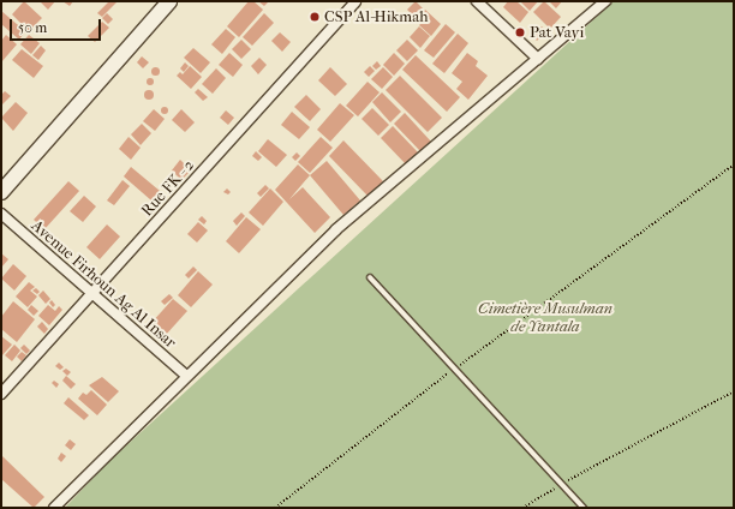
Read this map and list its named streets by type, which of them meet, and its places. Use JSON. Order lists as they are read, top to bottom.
{
  "streets": {
    "street": ["Rue FK - 2", "Avenue Firhoun Ag Al Insar"]
  },
  "crossings": [
    ["Rue FK - 2", "Avenue Firhoun Ag Al Insar"]
  ],
  "parks": ["Cimetière Musulman de Yantala"],
  "places": ["CSP Al-Hikmah", "Pat Vayi"],
  "scale_bar": "50 m"
}
